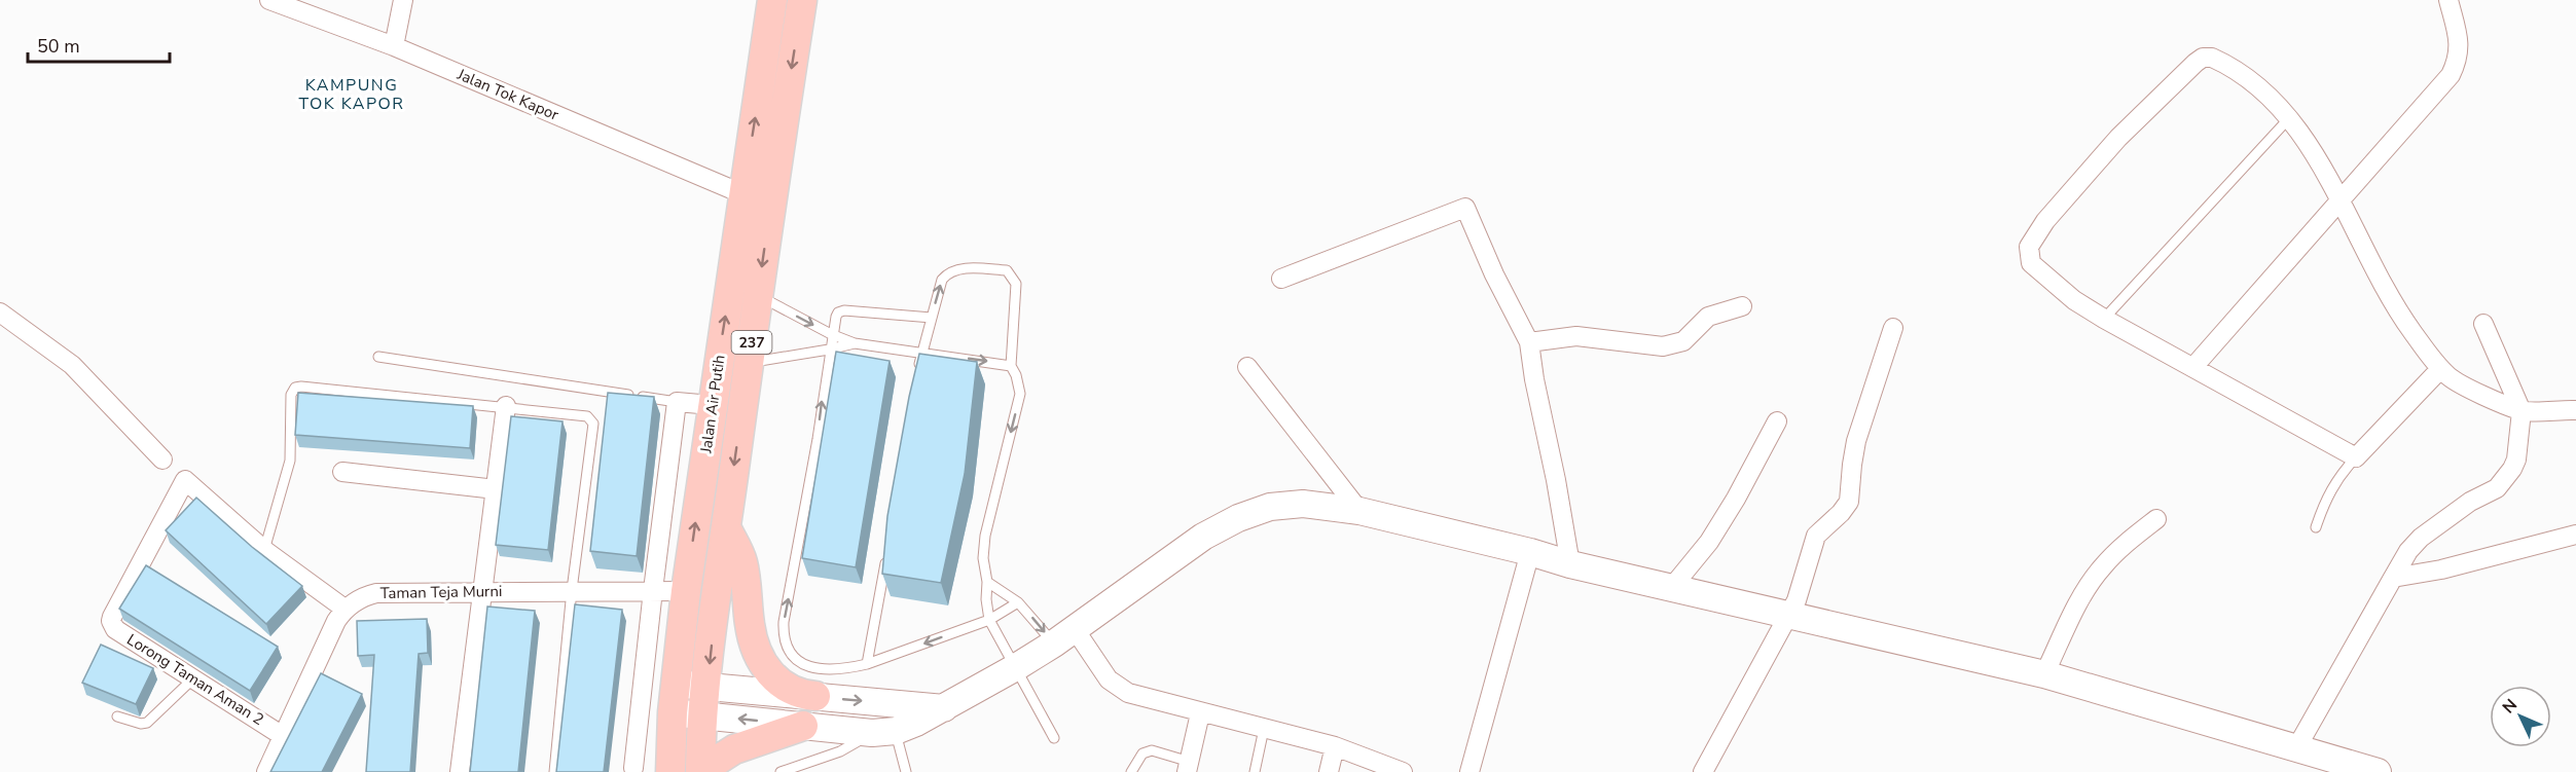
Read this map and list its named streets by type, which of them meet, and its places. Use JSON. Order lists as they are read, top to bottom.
{
  "streets": {
    "main road": ["237", "Jalan Air Putih"],
    "street": ["Jalan Tok Kapor", "Taman Teja Murni", "Lorong Taman Aman 2"]
  },
  "crossings": [
    ["Jalan Tok Kapor", "Jalan Air Putih"],
    ["Jalan Air Putih", "Taman Teja Murni"]
  ],
  "districts": ["KAMPUNG TOK KAPOR"],
  "scale_bar": "50 m",
  "north": "top left"
}
